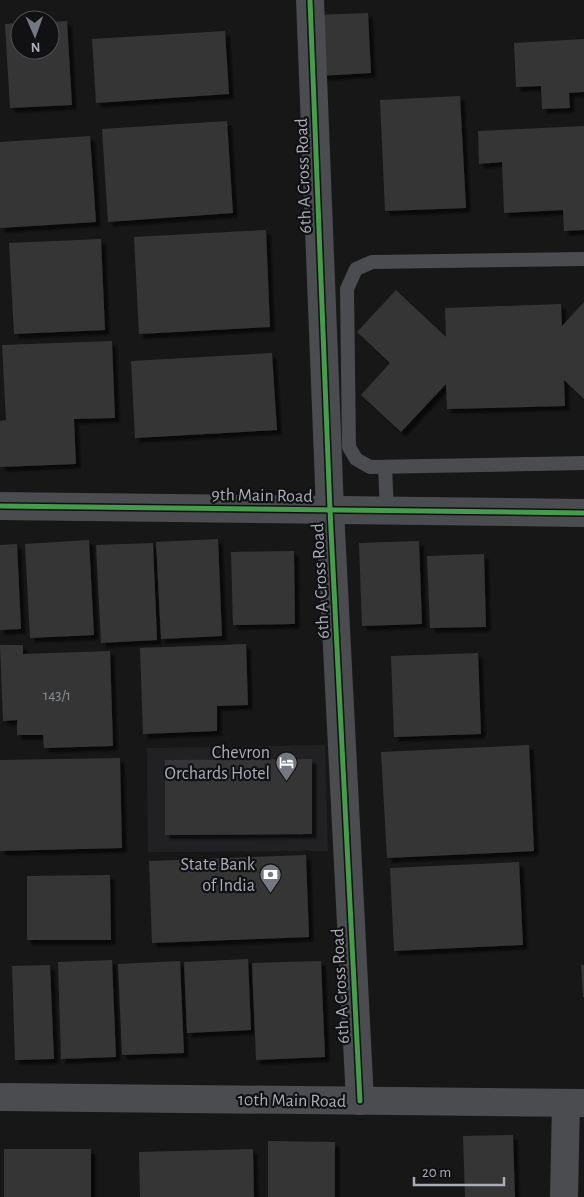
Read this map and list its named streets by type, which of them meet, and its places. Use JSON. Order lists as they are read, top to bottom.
{
  "streets": {
    "street": ["6th A Cross Road", "9th Main Road", "10th Main Road"]
  },
  "crossings": [
    ["6th A Cross Road", "9th Main Road"],
    ["6th A Cross Road", "10th Main Road"]
  ],
  "places": {
    "hotel": ["Chevron Orchards Hotel"],
    "bank": ["State Bank of India"]
  },
  "house_numbers": ["143/1"],
  "scale_bar": "20 m",
  "north": "bottom"
}
